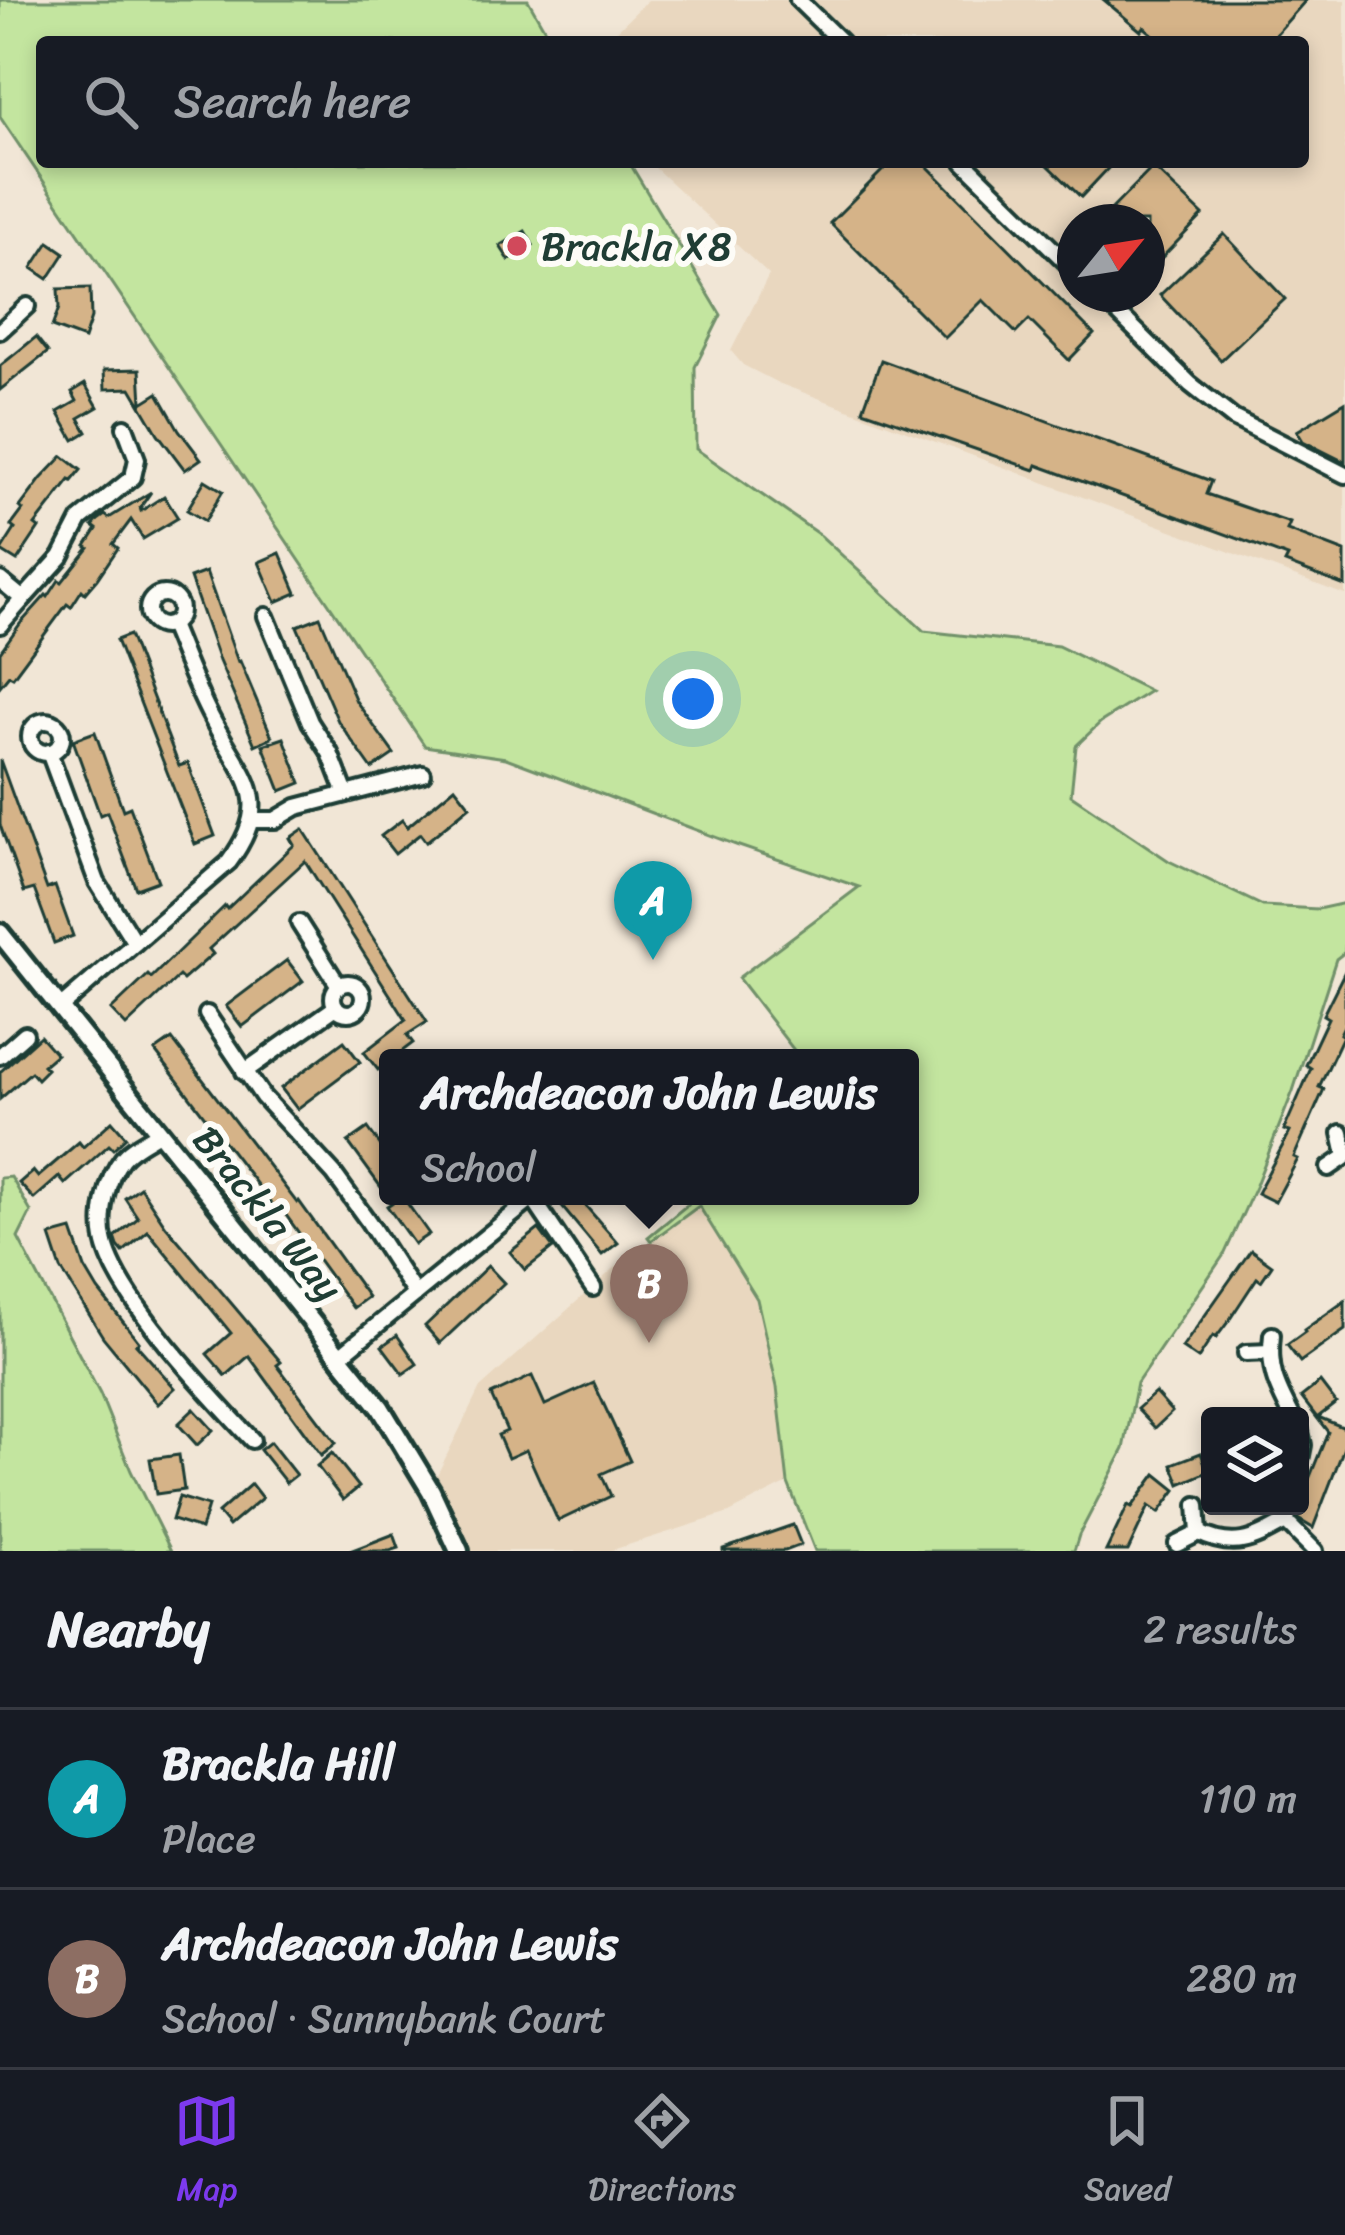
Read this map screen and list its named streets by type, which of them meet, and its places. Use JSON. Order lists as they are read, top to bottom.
{
  "streets": {
    "street": ["Brackla Way"]
  },
  "places": ["Brackla X8"],
  "north": "top right",
  "page": {
    "search": "Search here",
    "pins": ["A", "B"],
    "popup": ["Archdeacon John Lewis", "School"],
    "heading": ["Nearby", "2 results"],
    "list": [
      {
        "mark": "A",
        "name": "Brackla Hill",
        "note": "Place",
        "value": "110 m"
      },
      {
        "mark": "B",
        "name": "Archdeacon John Lewis",
        "note": "School · Sunnybank Court",
        "value": "280 m"
      }
    ],
    "nav": ["Map", "Directions", "Saved"]
  }
}
